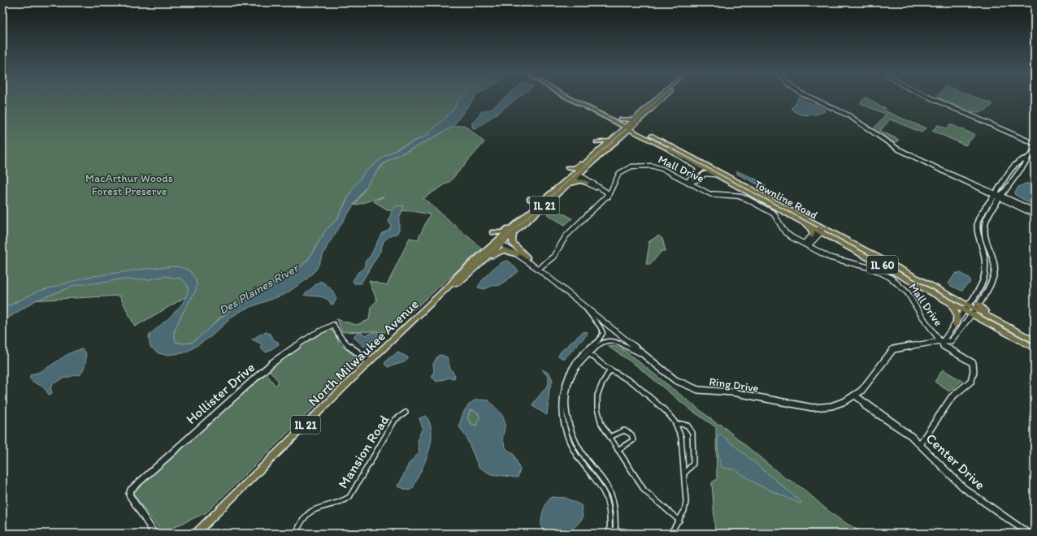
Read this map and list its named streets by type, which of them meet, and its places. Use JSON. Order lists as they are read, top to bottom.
{
  "streets": {
    "main road": [
      "Townline Road",
      "IL 21",
      "IL 60",
      "North Milwaukee Avenue"
    ],
    "street": [
      "Mall Drive",
      "Ring Drive",
      "Hollister Drive",
      "Mansion Road",
      "Center Drive"
    ]
  },
  "crossings": [
    ["Mall Drive", "Ring Drive"],
    ["Mall Drive", "Center Drive"],
    ["Townline Road", "IL 21"],
    ["Townline Road", "Ring Drive"],
    ["IL 21", "North Milwaukee Avenue"],
    ["North Milwaukee Avenue", "Ring Drive"],
    ["North Milwaukee Avenue", "Hollister Drive"],
    ["Ring Drive", "Center Drive"]
  ],
  "water": ["Des Plaines River"],
  "parks": ["MacArthur Woods Forest Preserve"]
}
